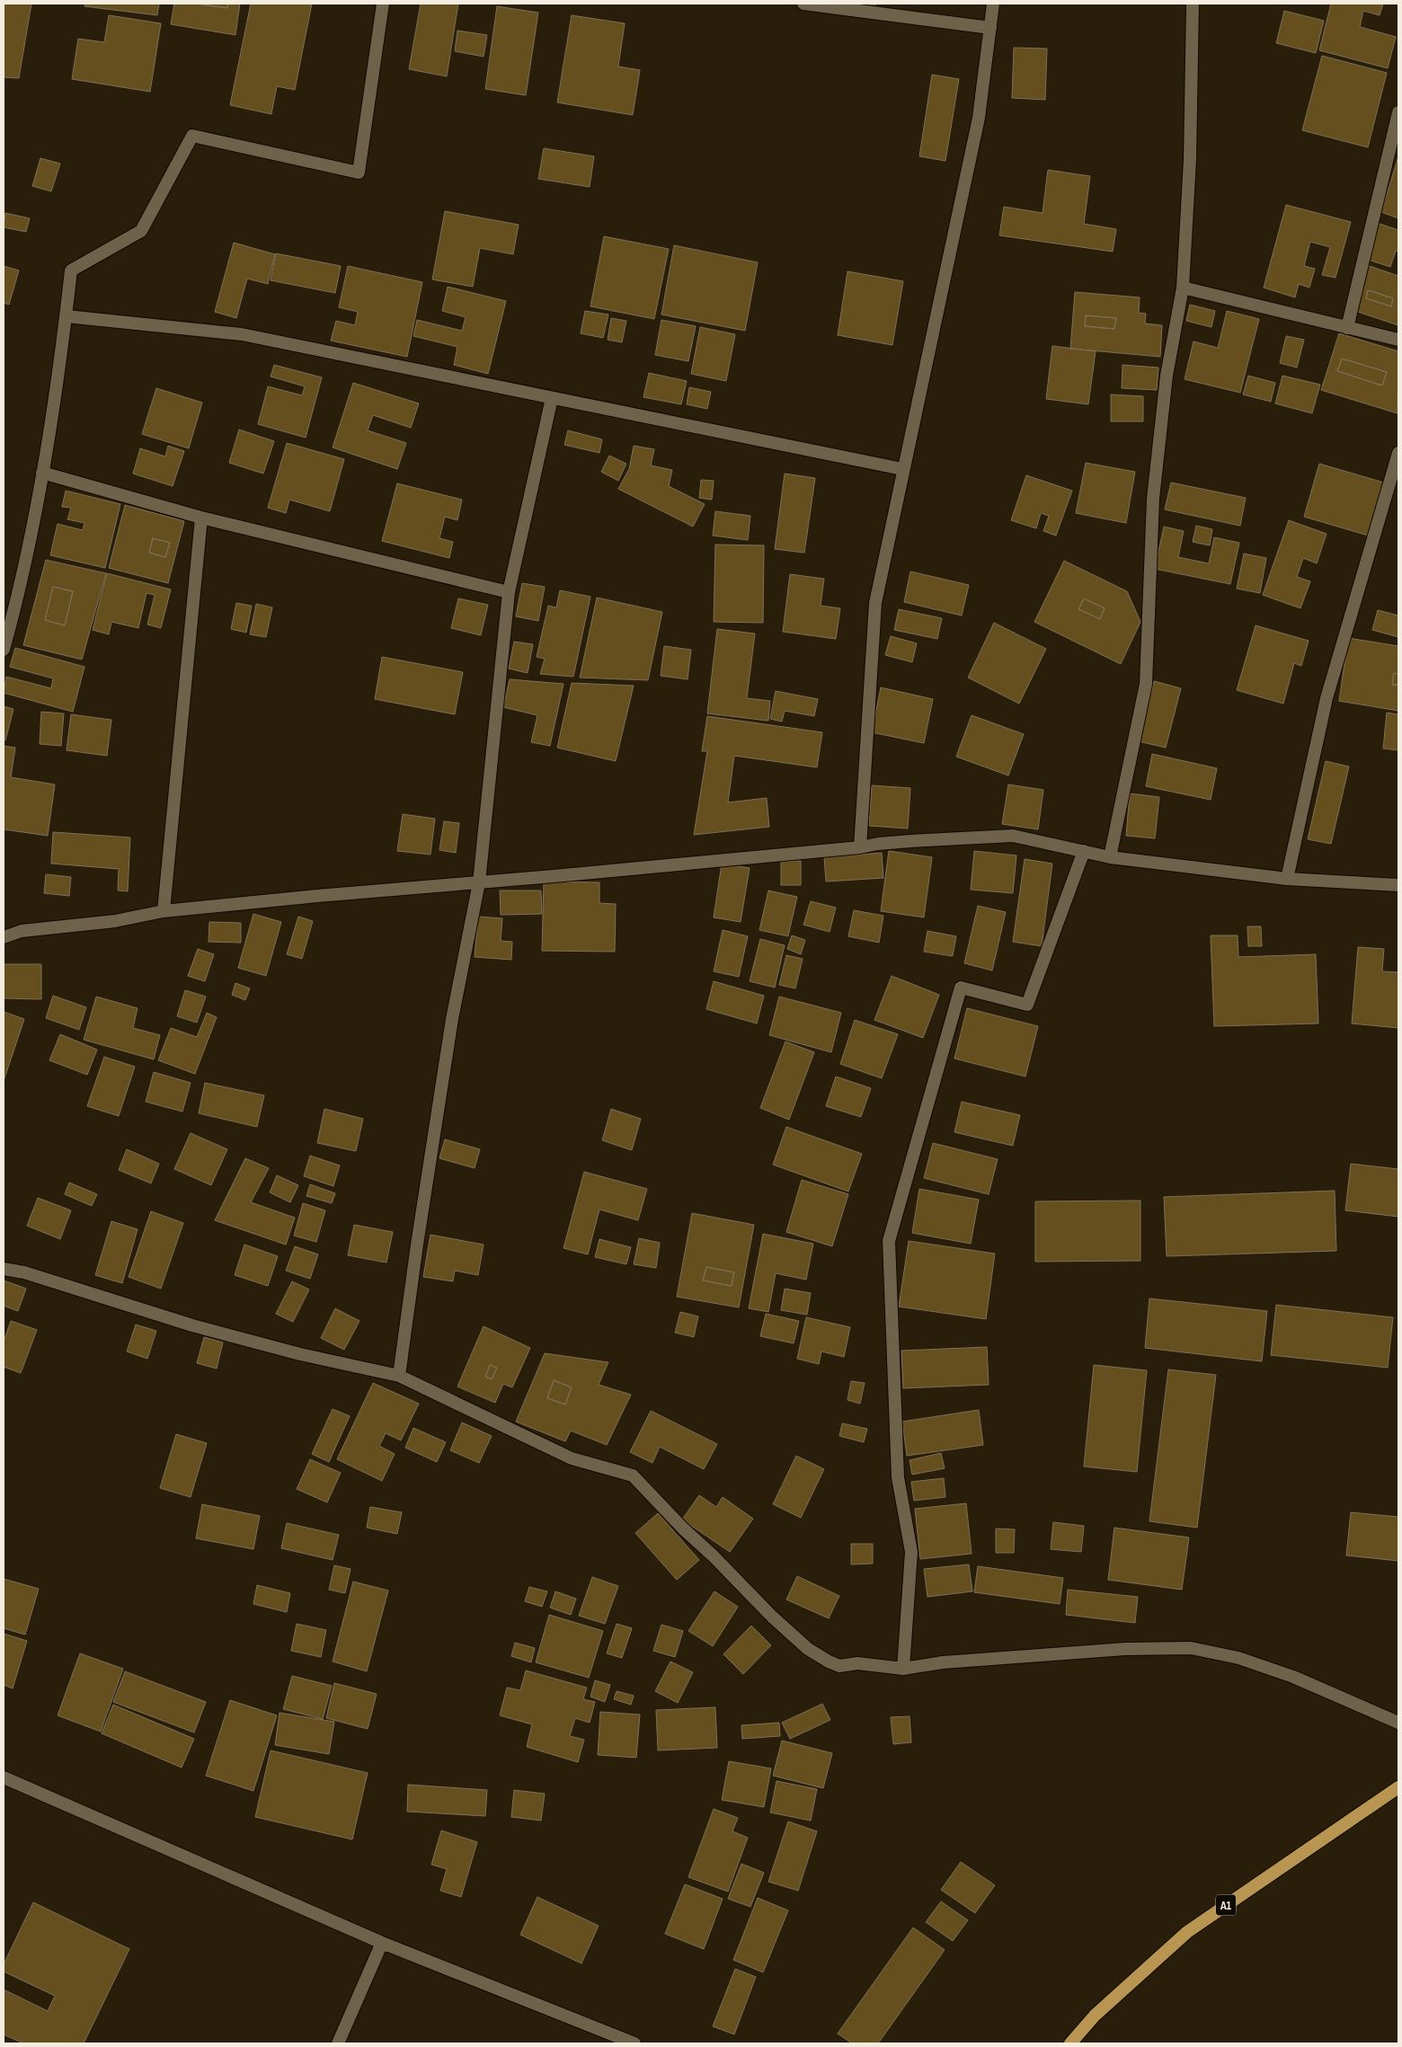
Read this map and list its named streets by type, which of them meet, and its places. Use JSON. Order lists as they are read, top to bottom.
{
  "streets": {
    "highway": ["A1"]
  }
}
